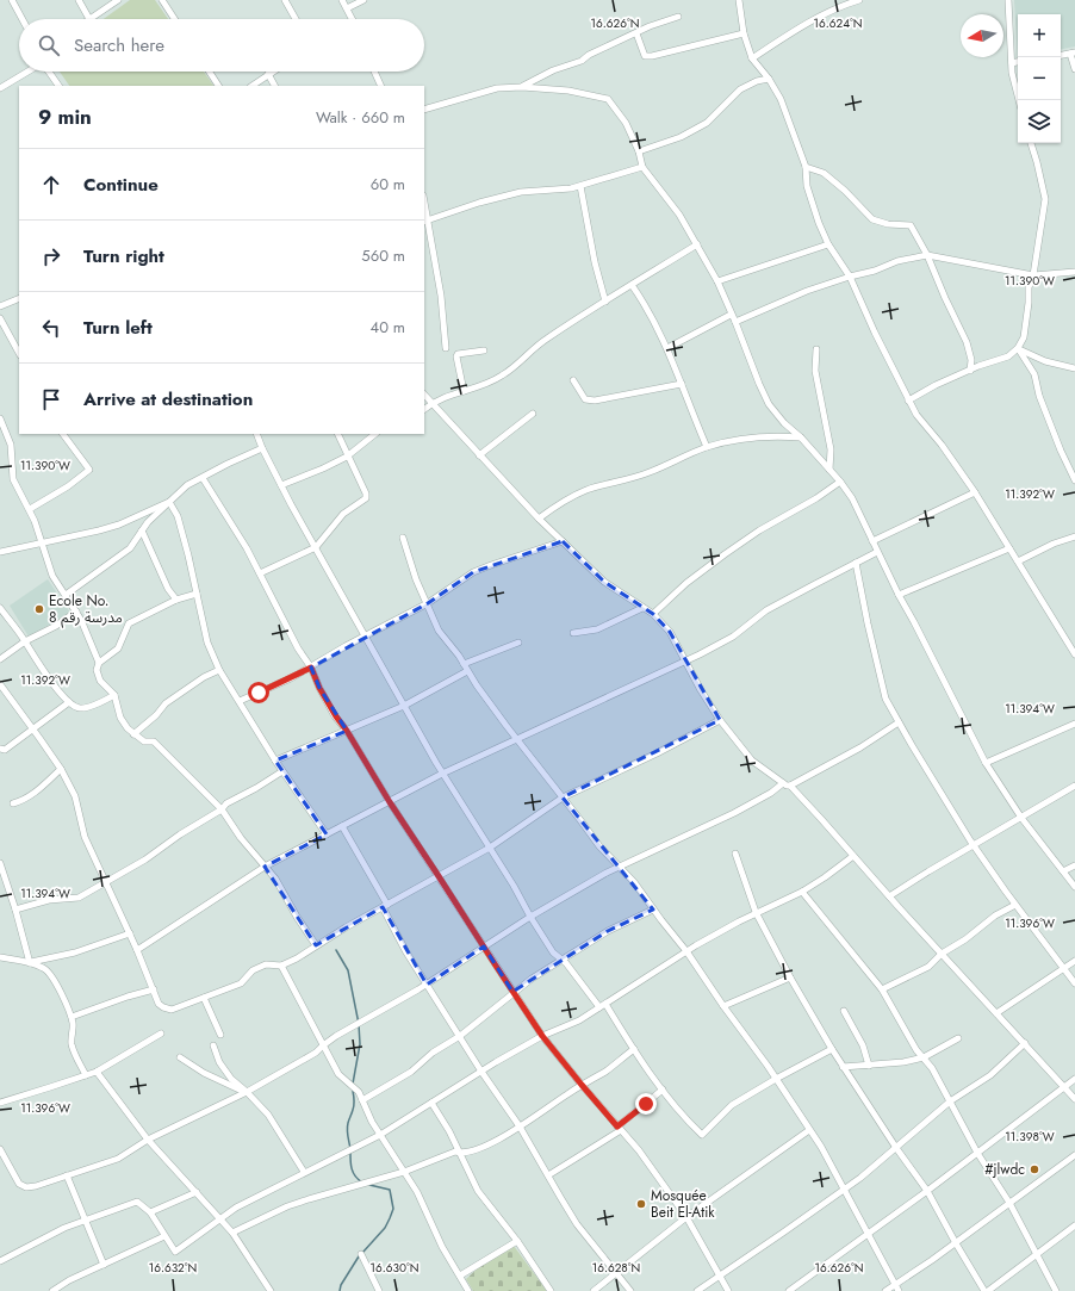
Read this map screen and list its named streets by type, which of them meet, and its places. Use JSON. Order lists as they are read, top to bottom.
{
  "places": ["Ecole No. 8 مدرسة رقم", "#jlwdc", "Mosquée Beit El-Atik"],
  "north": "left",
  "page": {
    "map_buttons": ["+", "−"],
    "search": "Search here",
    "heading": ["9 min", "Walk · 660 m"],
    "list": [
      ["Continue", "60 m"],
      ["Turn right", "560 m"],
      ["Turn left", "40 m"],
      "Arrive at destination"
    ]
  },
  "coordinates": [
    "16.626°N",
    "16.624°N",
    "11.390°W",
    "11.392°W",
    "11.394°W",
    "11.396°W",
    "11.398°W",
    "16.632°N",
    "16.630°N",
    "16.628°N"
  ]
}
